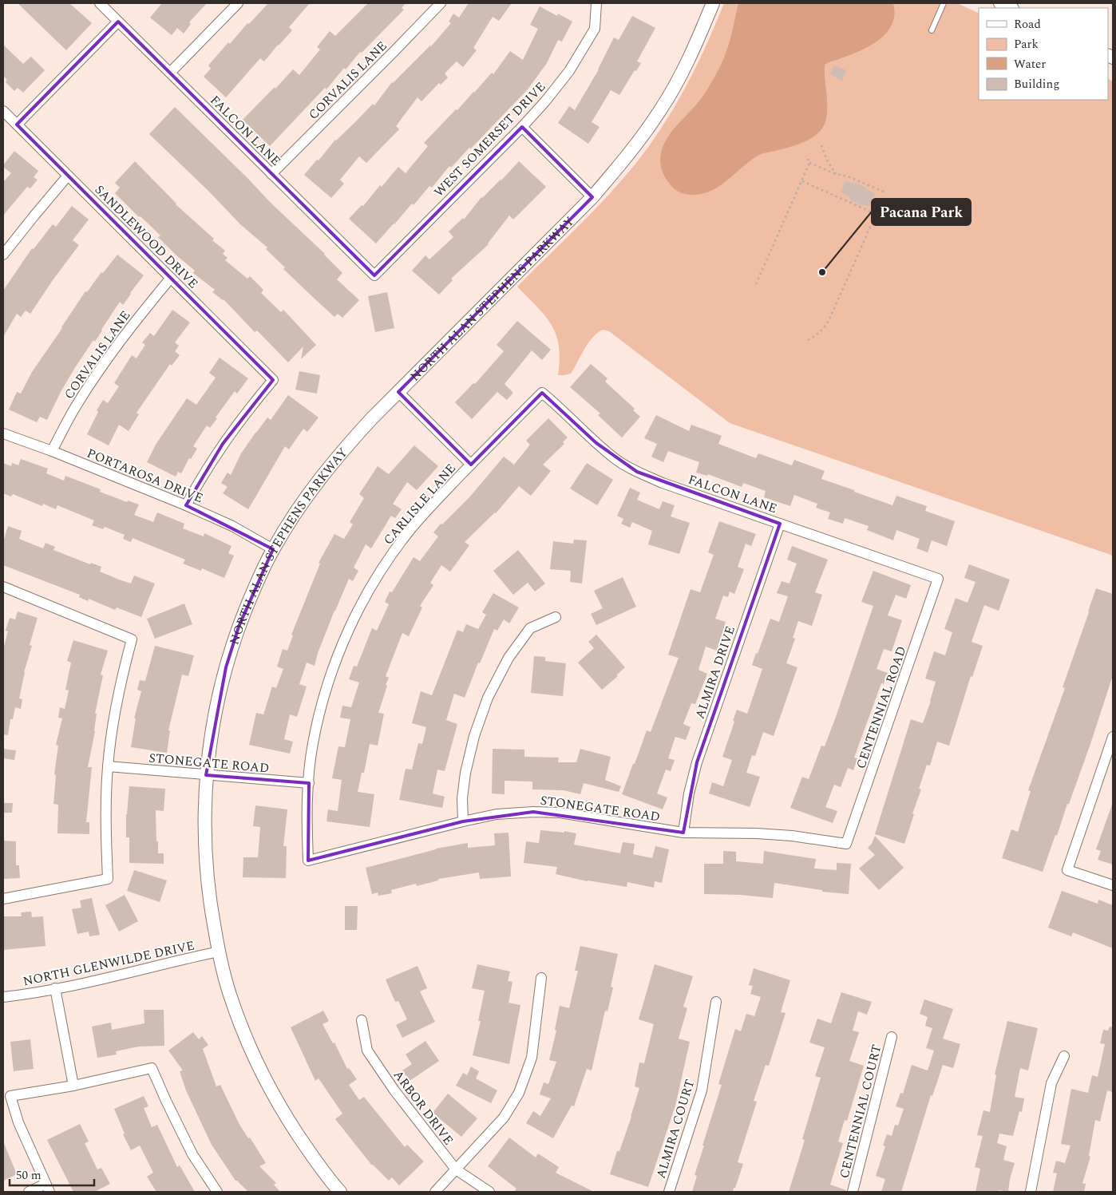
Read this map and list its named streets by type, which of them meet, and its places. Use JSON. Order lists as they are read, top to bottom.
{
  "streets": {
    "street": [
      "CORVALIS LANE",
      "FALCON LANE",
      "WEST SOMERSET DRIVE",
      "SANDLEWOOD DRIVE",
      "NORTH ALAN STEPHENS PARKWAY",
      "PORTAROSA DRIVE",
      "CARLISLE LANE",
      "ALMIRA DRIVE",
      "CENTENNIAL ROAD",
      "STONEGATE ROAD",
      "NORTH GLENWILDE DRIVE",
      "ARBOR DRIVE",
      "CENTENNIAL COURT",
      "ALMIRA COURT"
    ]
  },
  "crossings": [
    ["CORVALIS LANE", "FALCON LANE"],
    ["CORVALIS LANE", "SANDLEWOOD DRIVE"],
    ["CORVALIS LANE", "PORTAROSA DRIVE"],
    ["FALCON LANE", "WEST SOMERSET DRIVE"],
    ["FALCON LANE", "CARLISLE LANE"],
    ["FALCON LANE", "ALMIRA DRIVE"],
    ["FALCON LANE", "CENTENNIAL ROAD"],
    ["SANDLEWOOD DRIVE", "PORTAROSA DRIVE"],
    ["NORTH ALAN STEPHENS PARKWAY", "PORTAROSA DRIVE"],
    ["NORTH ALAN STEPHENS PARKWAY", "STONEGATE ROAD"],
    ["NORTH ALAN STEPHENS PARKWAY", "NORTH GLENWILDE DRIVE"],
    ["CARLISLE LANE", "STONEGATE ROAD"],
    ["ALMIRA DRIVE", "STONEGATE ROAD"],
    ["CENTENNIAL ROAD", "STONEGATE ROAD"]
  ],
  "places": ["Pacana Park"],
  "legend": [
    "Road",
    "Park",
    "Water",
    "Building"
  ],
  "scale_bar": "50 m"
}
